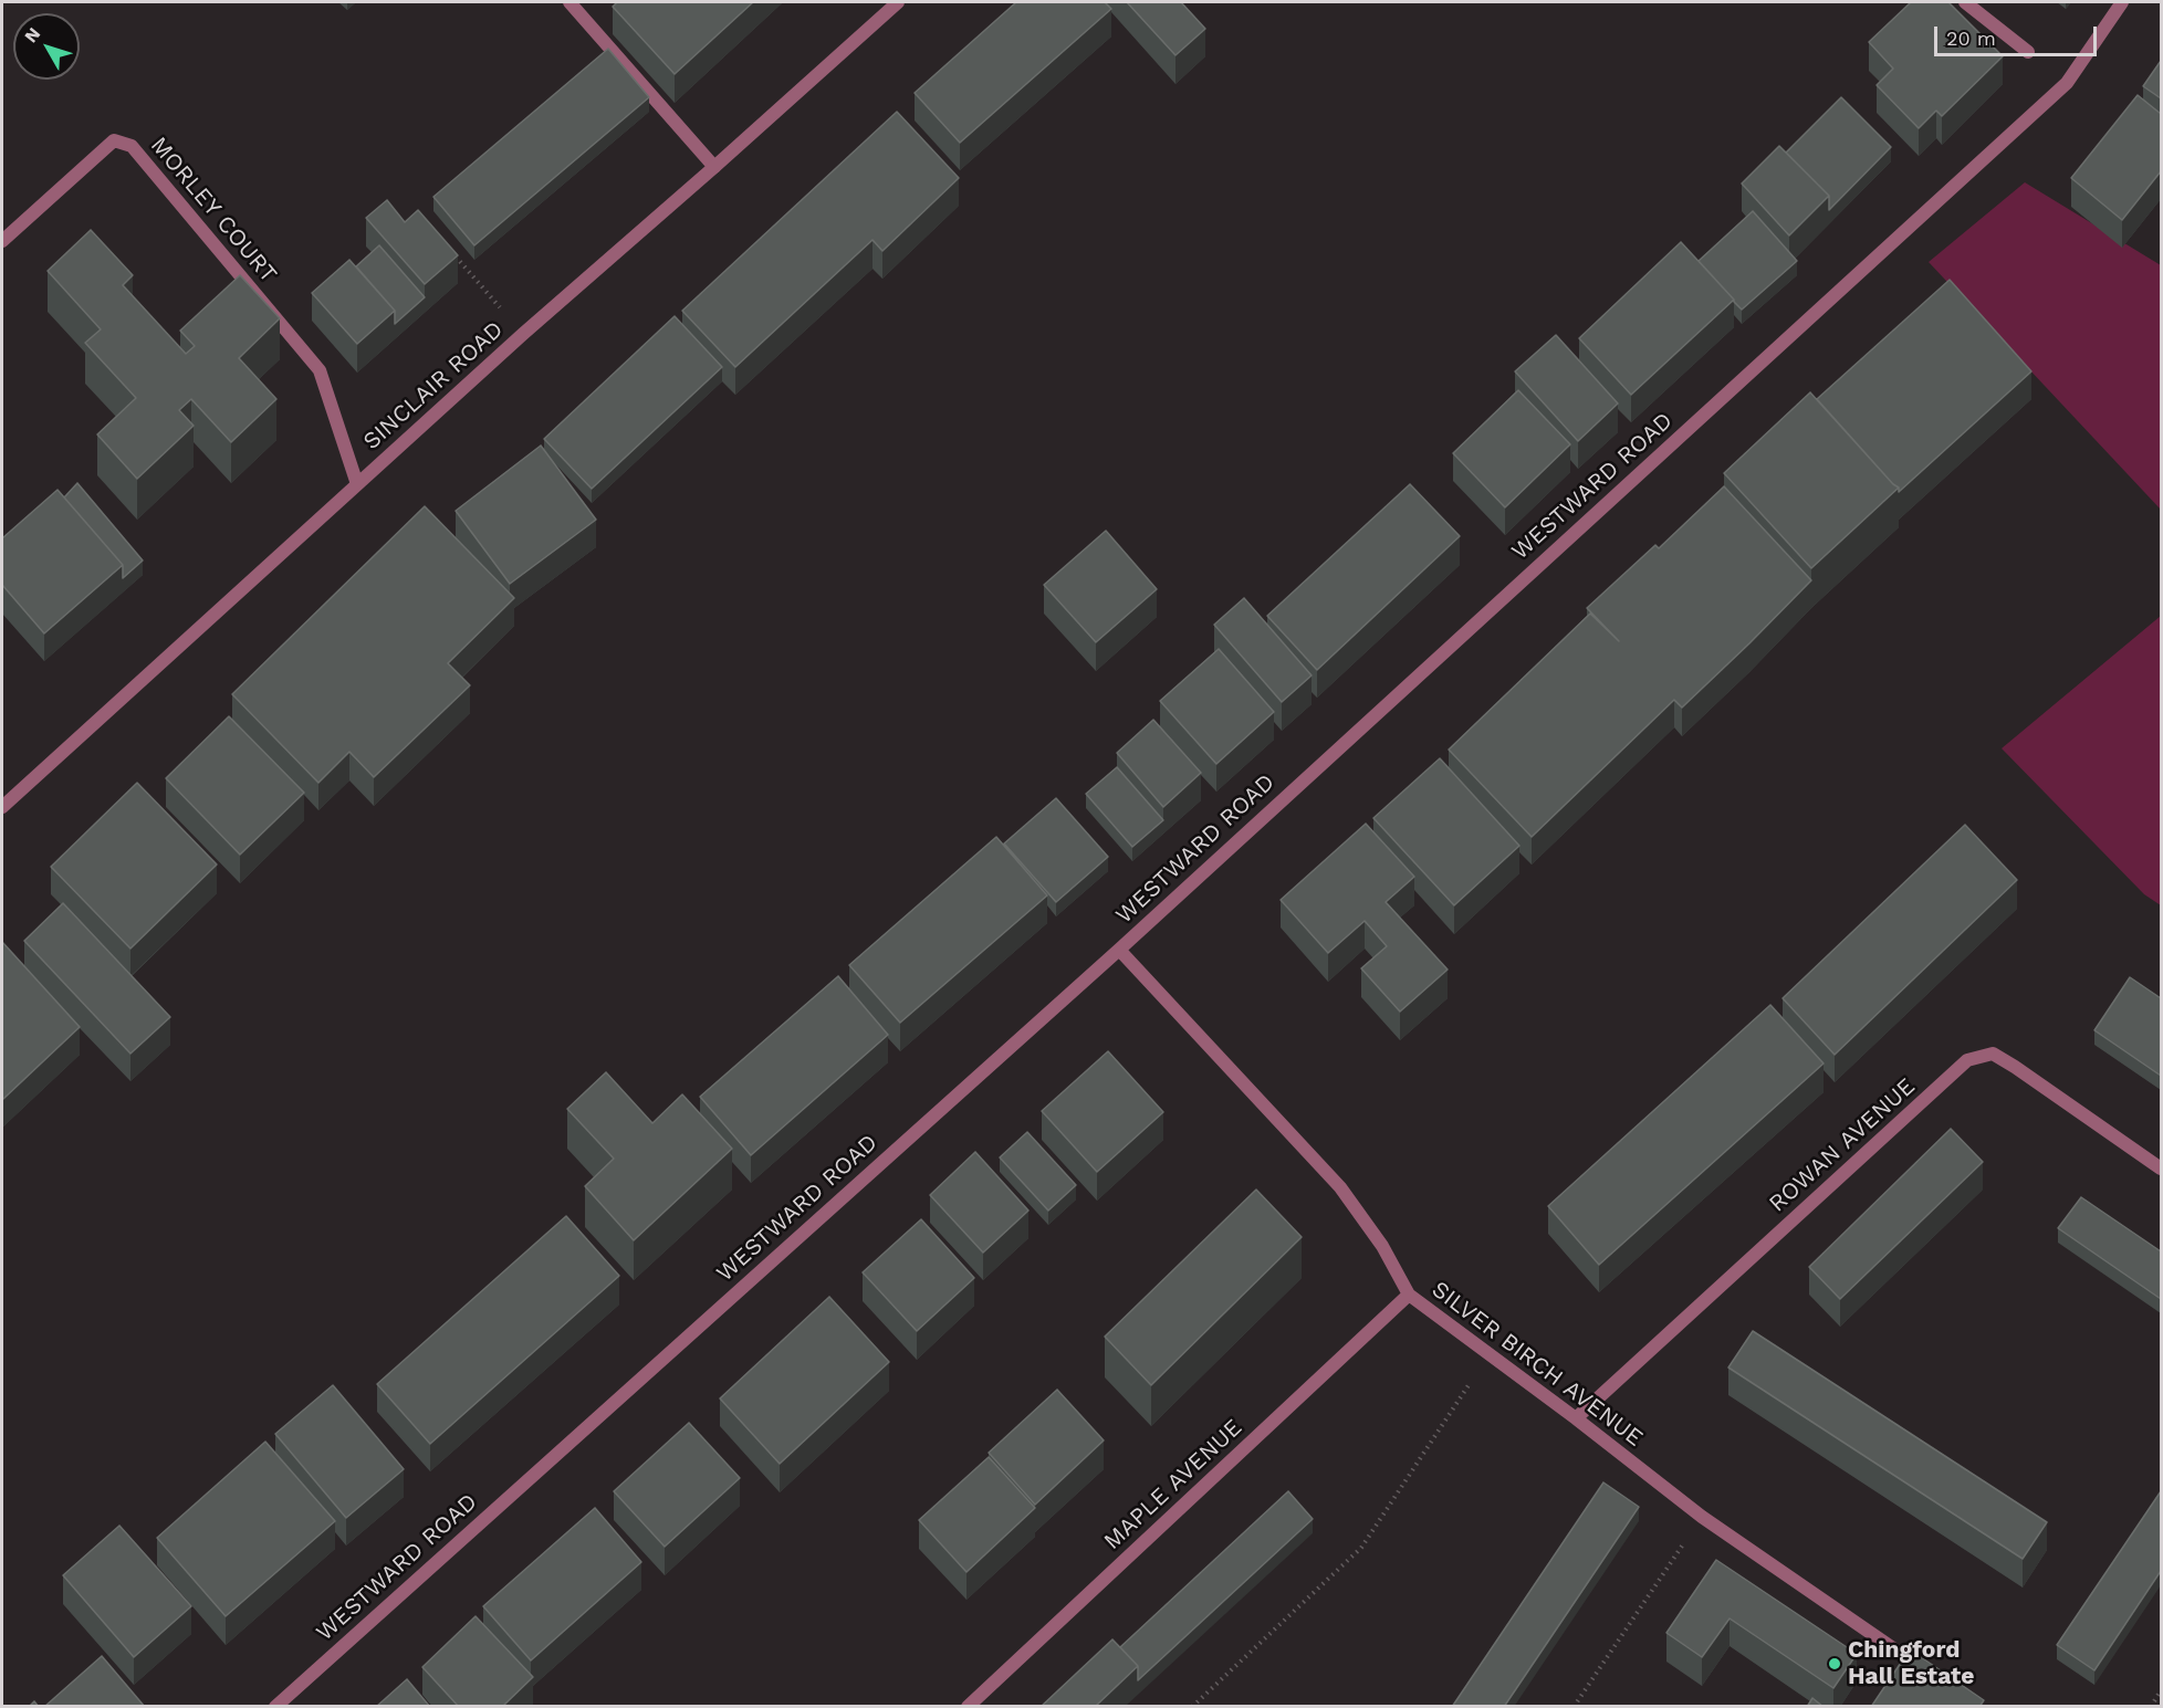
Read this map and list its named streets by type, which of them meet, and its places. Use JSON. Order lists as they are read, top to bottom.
{
  "streets": {
    "street": [
      "MORLEY COURT",
      "SINCLAIR ROAD",
      "WESTWARD ROAD",
      "ROWAN AVENUE",
      "SILVER BIRCH AVENUE",
      "MAPLE AVENUE"
    ]
  },
  "crossings": [
    ["MORLEY COURT", "SINCLAIR ROAD"],
    ["WESTWARD ROAD", "SILVER BIRCH AVENUE"],
    ["ROWAN AVENUE", "SILVER BIRCH AVENUE"],
    ["SILVER BIRCH AVENUE", "MAPLE AVENUE"]
  ],
  "places": ["Chingford Hall Estate"],
  "scale_bar": "20 m",
  "north": "top left"
}
